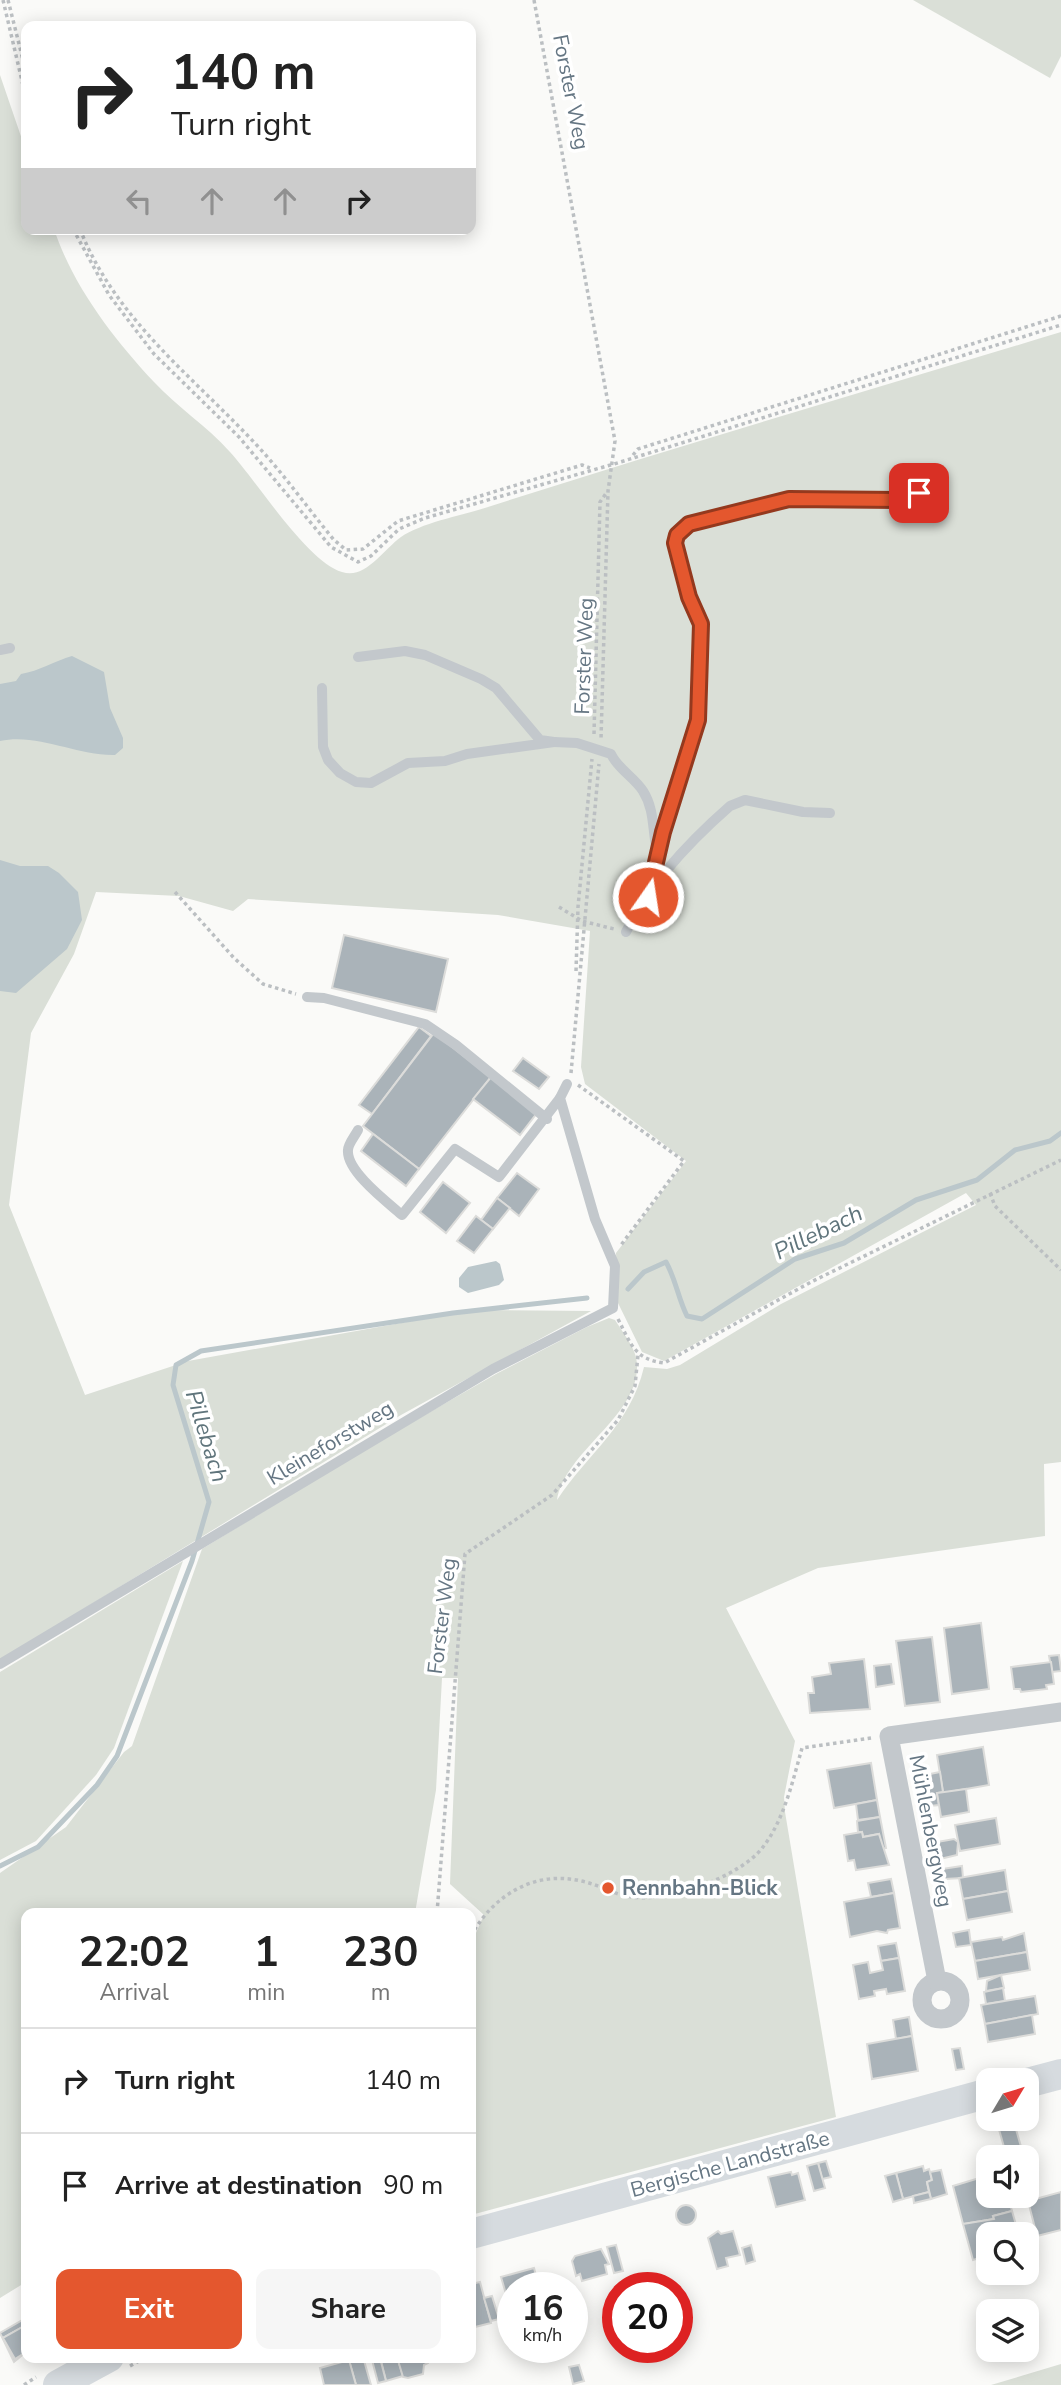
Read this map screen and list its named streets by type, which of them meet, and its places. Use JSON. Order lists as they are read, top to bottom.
{
  "streets": {
    "main road": ["Bergische Landstraße"],
    "street": ["Mühlenbergweg"],
    "lane": ["Kleineforstweg"],
    "path": ["Forster Weg"]
  },
  "water": ["Pillebach"],
  "places": ["Rennbahn-Blick"],
  "north": "top right",
  "page": {
    "turn": ["140 m", "Turn right"],
    "eta": [
      "22:02",
      "Arrival",
      "1",
      "min",
      "230",
      "m"
    ],
    "list": [
      {
        "name": "Turn right",
        "value": "140 m"
      },
      {
        "name": "Arrive at destination",
        "value": "90 m"
      }
    ],
    "buttons": ["Exit", "Share"],
    "speed": "16 km/h",
    "limit": "20"
  }
}
